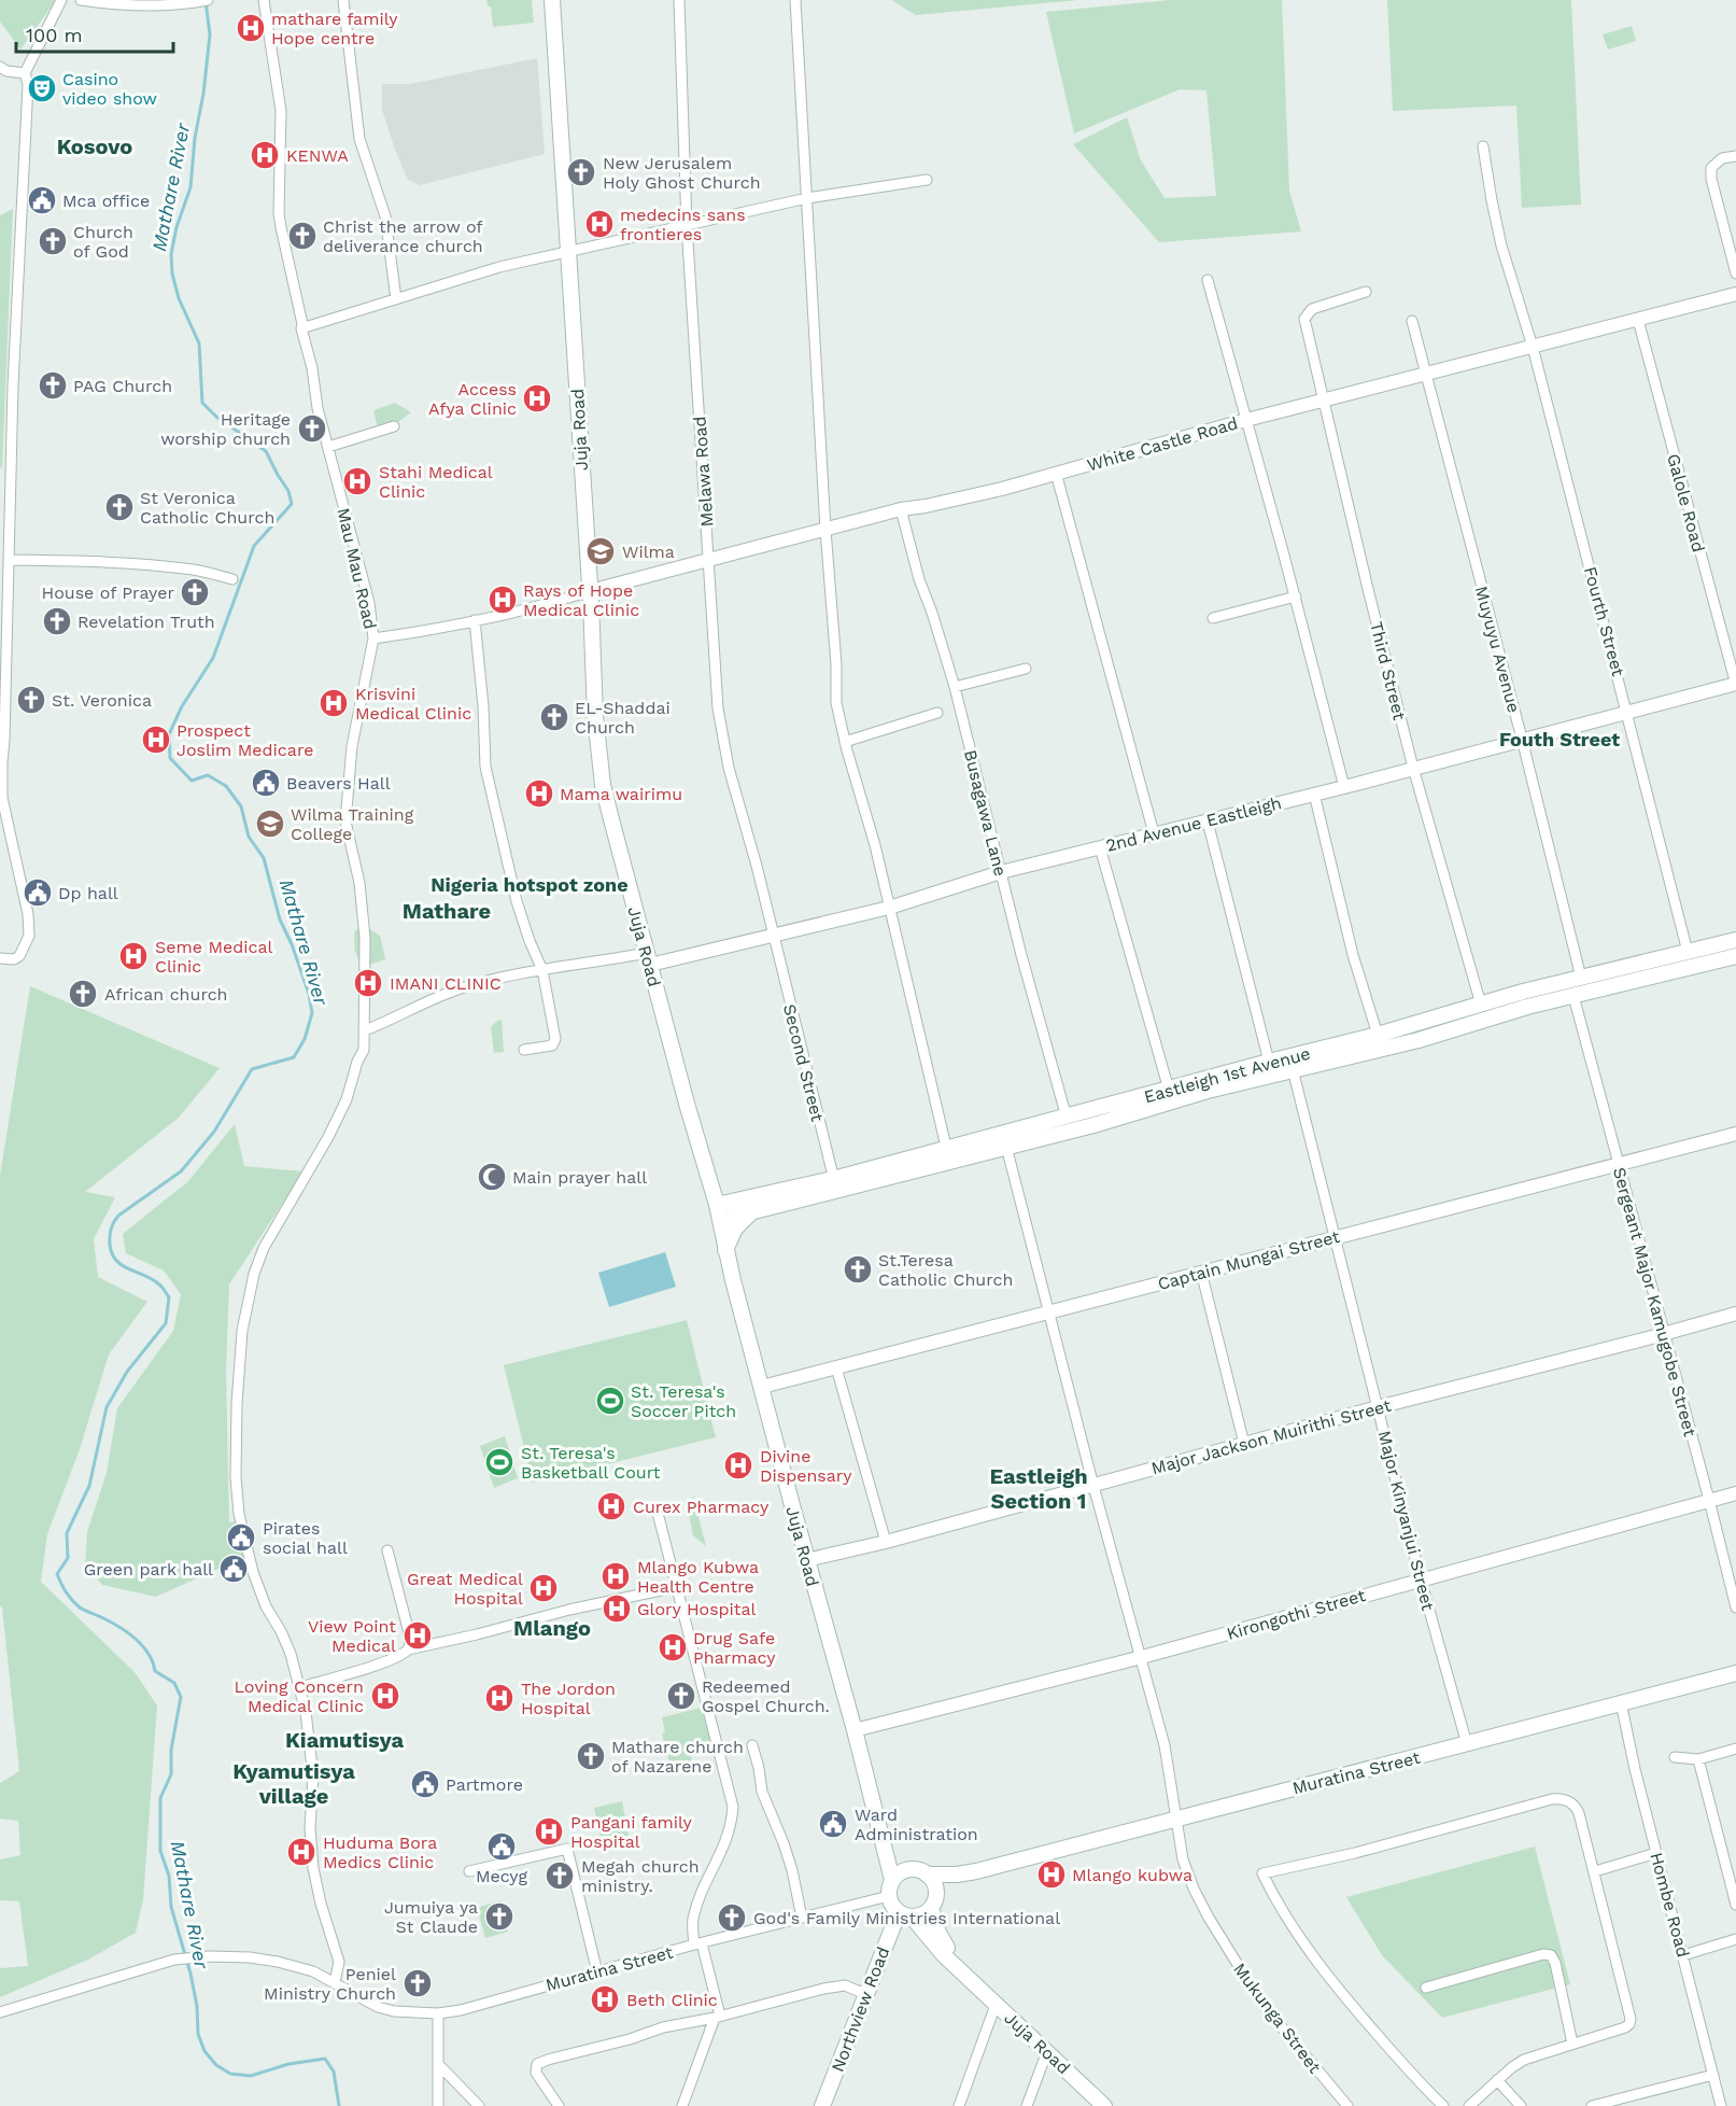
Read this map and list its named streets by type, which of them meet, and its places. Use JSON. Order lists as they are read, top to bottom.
{
  "streets": {
    "main road": [
      "Juja Road",
      "Eastleigh 1st Avenue",
      "Muratina Street",
      "Northview Road"
    ],
    "street": [
      "White Castle Road",
      "Melawa Road",
      "Galole Road",
      "Mau Mau Road",
      "Fourth Street",
      "Muyuyu Avenue",
      "Third Street",
      "Busagawa Lane",
      "2nd Avenue Eastleigh",
      "Second Street",
      "Captain Mungai Street",
      "Sergeant Major Kamugobe Street",
      "Major Jackson Muirithi Street",
      "Major Kinyanjui Street",
      "Kirongothi Street",
      "Hombe Road",
      "Mukunga Street"
    ]
  },
  "crossings": [
    ["Juja Road", "White Castle Road"],
    ["Juja Road", "2nd Avenue Eastleigh"],
    ["Juja Road", "Eastleigh 1st Avenue"],
    ["Juja Road", "Captain Mungai Street"],
    ["Juja Road", "Major Jackson Muirithi Street"],
    ["Juja Road", "Kirongothi Street"],
    ["Juja Road", "Muratina Street"],
    ["Juja Road", "Northview Road"],
    ["White Castle Road", "Melawa Road"],
    ["White Castle Road", "Galole Road"],
    ["White Castle Road", "Fourth Street"],
    ["White Castle Road", "Muyuyu Avenue"],
    ["White Castle Road", "Third Street"],
    ["White Castle Road", "Busagawa Lane"],
    ["Melawa Road", "2nd Avenue Eastleigh"],
    ["Melawa Road", "Second Street"],
    ["Galole Road", "2nd Avenue Eastleigh"],
    ["Mau Mau Road", "Muratina Street"],
    ["Fourth Street", "2nd Avenue Eastleigh"],
    ["Fourth Street", "Eastleigh 1st Avenue"],
    ["Muyuyu Avenue", "2nd Avenue Eastleigh"],
    ["Muyuyu Avenue", "Eastleigh 1st Avenue"],
    ["Third Street", "2nd Avenue Eastleigh"],
    ["Third Street", "Eastleigh 1st Avenue"],
    ["Busagawa Lane", "2nd Avenue Eastleigh"],
    ["Busagawa Lane", "Eastleigh 1st Avenue"],
    ["2nd Avenue Eastleigh", "Second Street"],
    ["Second Street", "Eastleigh 1st Avenue"],
    ["Eastleigh 1st Avenue", "Sergeant Major Kamugobe Street"],
    ["Eastleigh 1st Avenue", "Major Kinyanjui Street"],
    ["Eastleigh 1st Avenue", "Mukunga Street"],
    ["Captain Mungai Street", "Sergeant Major Kamugobe Street"],
    ["Captain Mungai Street", "Major Kinyanjui Street"],
    ["Captain Mungai Street", "Mukunga Street"],
    ["Sergeant Major Kamugobe Street", "Major Jackson Muirithi Street"],
    ["Sergeant Major Kamugobe Street", "Kirongothi Street"],
    ["Major Jackson Muirithi Street", "Major Kinyanjui Street"],
    ["Major Jackson Muirithi Street", "Mukunga Street"],
    ["Major Kinyanjui Street", "Kirongothi Street"],
    ["Major Kinyanjui Street", "Muratina Street"],
    ["Kirongothi Street", "Mukunga Street"],
    ["Muratina Street", "Hombe Road"],
    ["Muratina Street", "Northview Road"],
    ["Muratina Street", "Mukunga Street"]
  ],
  "districts": [
    "Kosovo",
    "Fouth Street",
    "Nigeria hotspot zone",
    "Mathare",
    "Eastleigh Section 1",
    "Mlango",
    "Kiamutisya",
    "Kyamutisya village"
  ],
  "water": ["Mathare River"],
  "places": {
    "hospital": [
      "mathare family Hope centre",
      "KENWA",
      "medecins sans frontieres",
      "Access Afya Clinic",
      "Stahi Medical Clinic",
      "Rays of Hope Medical Clinic",
      "Krisvini Medical Clinic",
      "Prospect Joslim Medicare",
      "Mama wairimu",
      "Seme Medical Clinic",
      "IMANI CLINIC",
      "Divine Dispensary",
      "Curex Pharmacy",
      "Mlango Kubwa Health Centre",
      "Great Medical Hospital",
      "Glory Hospital",
      "View Point Medical",
      "Drug Safe Pharmacy",
      "Loving Concern Medical Clinic",
      "The Jordon Hospital",
      "Pangani family Hospital",
      "Huduma Bora Medics Clinic",
      "Mlango kubwa",
      "Beth Clinic"
    ],
    "theatre": ["Casino video show"],
    "church": [
      "New Jerusalem Holy Ghost Church",
      "Christ the arrow of deliverance church",
      "Church of God",
      "PAG Church",
      "Heritage worship church",
      "St Veronica Catholic Church",
      "House of Prayer",
      "Revelation Truth",
      "St. Veronica",
      "EL-Shaddai Church",
      "African church",
      "St.Teresa Catholic Church",
      "Redeemed Gospel Church.",
      "Mathare church of Nazarene",
      "Megah church ministry.",
      "Jumuiya ya St Claude",
      "God's Family Ministries International",
      "Peniel Ministry Church"
    ],
    "public building": [
      "Mca office",
      "Beavers Hall",
      "Dp hall",
      "Pirates social hall",
      "Green park hall",
      "Partmore",
      "Ward Administration",
      "Mecyg"
    ],
    "school or university": ["Wilma", "Wilma Training College"],
    "mosque": ["Main prayer hall"],
    "sports": ["St. Teresa's Soccer Pitch", "St. Teresa's Basketball Court"]
  },
  "scale_bar": "100 m"
}
